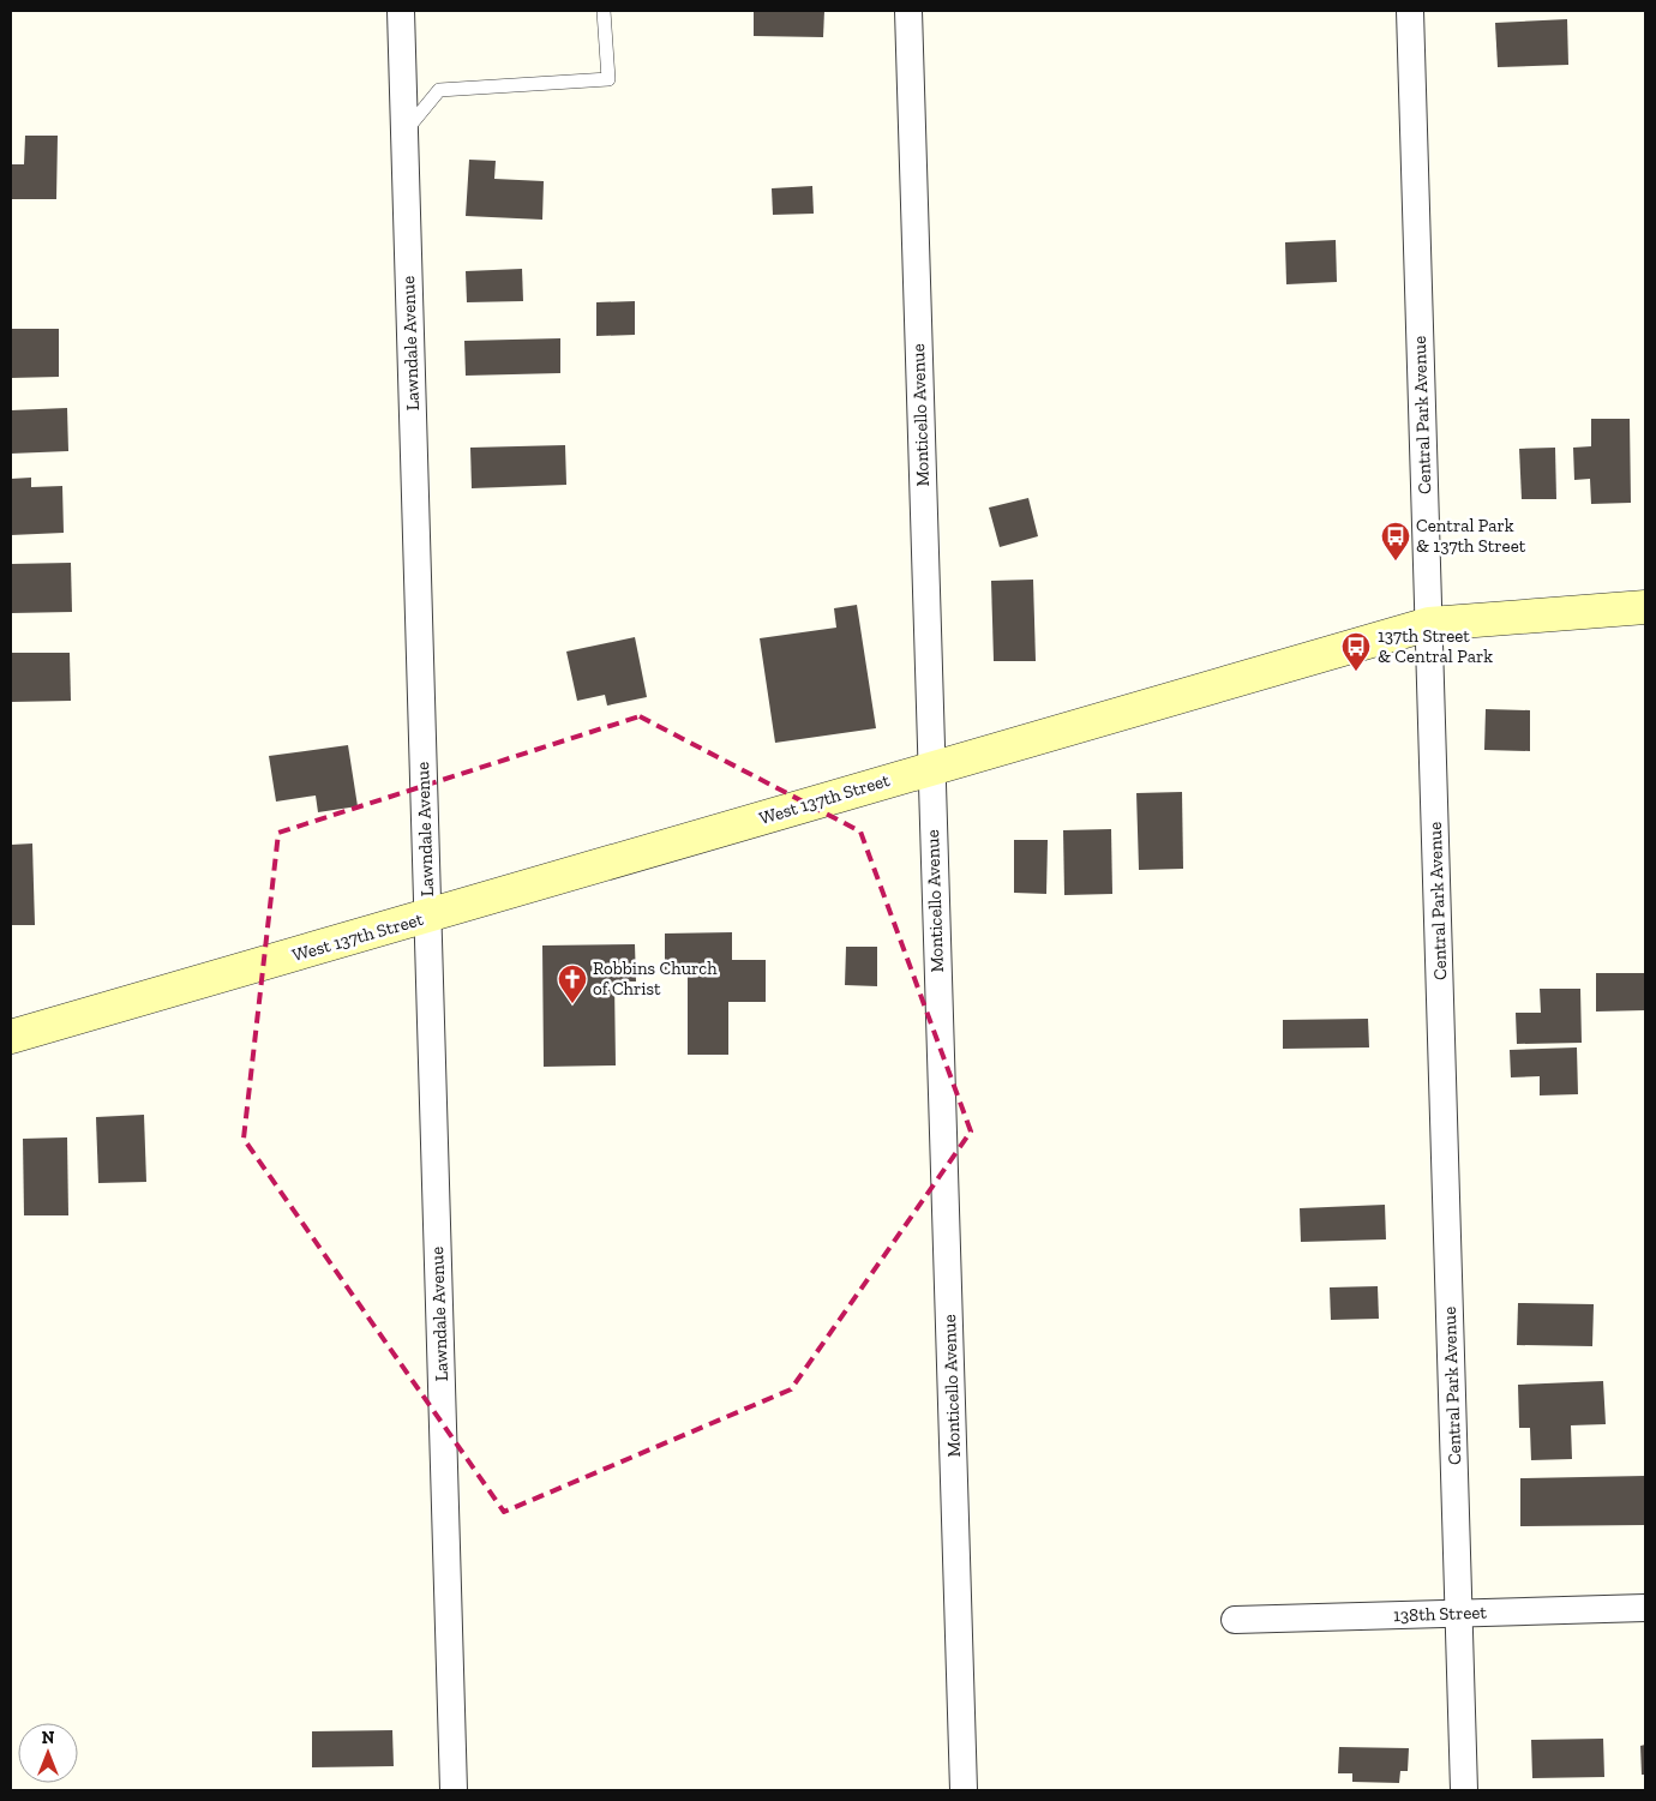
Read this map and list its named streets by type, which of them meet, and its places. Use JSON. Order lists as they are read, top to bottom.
{
  "streets": {
    "main road": ["West 137th Street"],
    "street": [
      "Lawndale Avenue",
      "Monticello Avenue",
      "Central Park Avenue",
      "138th Street"
    ]
  },
  "crossings": [
    ["Lawndale Avenue", "West 137th Street"],
    ["Monticello Avenue", "West 137th Street"],
    ["Central Park Avenue", "West 137th Street"],
    ["Central Park Avenue", "138th Street"]
  ],
  "places": {
    "bus stop": ["Central Park & 137th Street", "137th Street & Central Park"],
    "church": ["Robbins Church of Christ"]
  },
  "north": "top"
}
